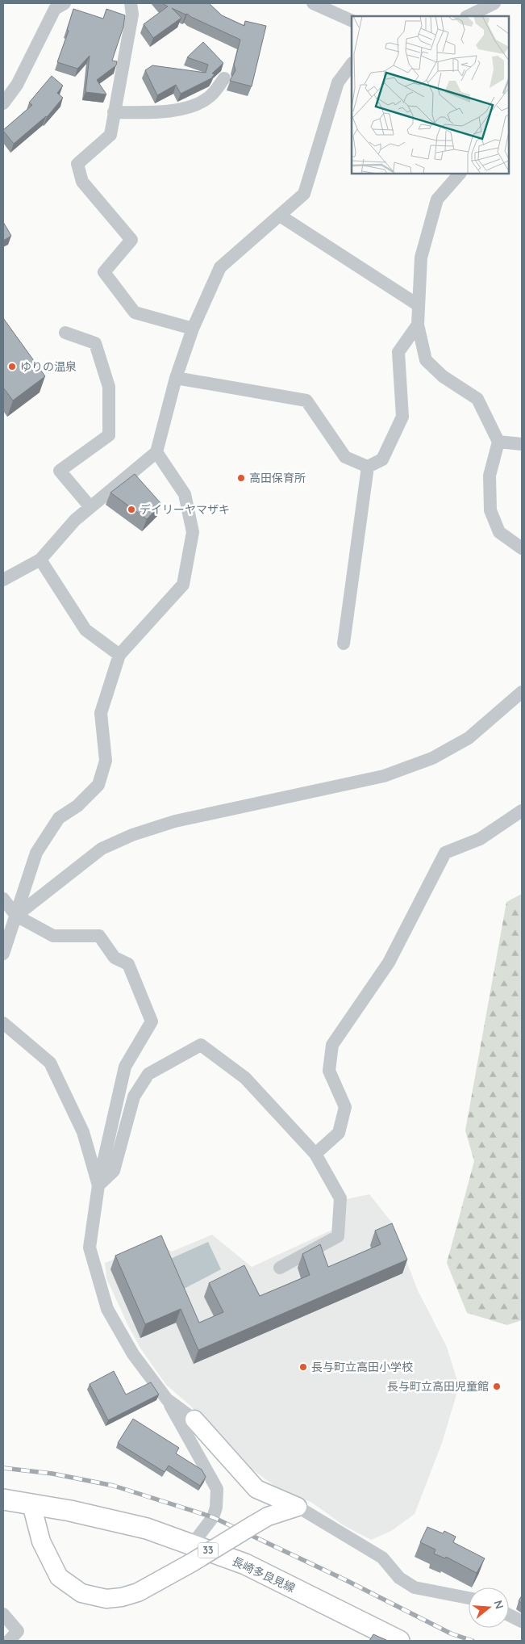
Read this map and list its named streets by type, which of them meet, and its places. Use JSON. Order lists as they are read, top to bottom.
{
  "streets": {
    "main road": ["33", "長崎多良見線"]
  },
  "places": [
    "ゆりの温泉",
    "高田保育所",
    "デイリーヤマザキ",
    "長与町立高田小学校",
    "長与町立高田児童館"
  ],
  "north": "right"
}
